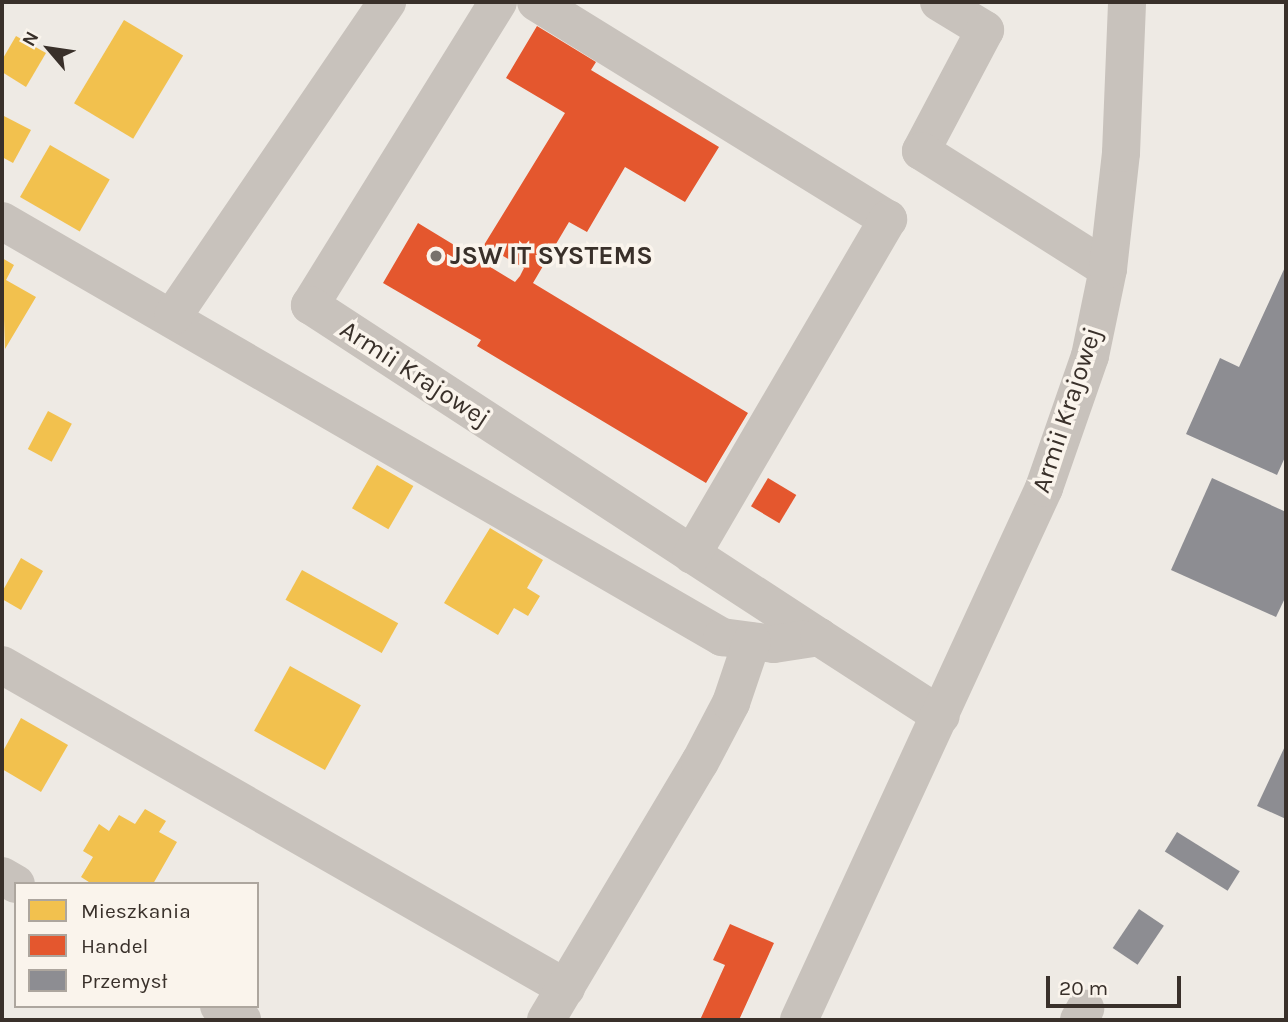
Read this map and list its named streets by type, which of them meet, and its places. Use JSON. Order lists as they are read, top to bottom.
{
  "streets": {
    "street": ["Armii Krajowej"]
  },
  "places": ["JSW IT SYSTEMS"],
  "legend": ["Mieszkania", "Handel", "Przemysł"],
  "scale_bar": "20 m",
  "north": "top left"
}
